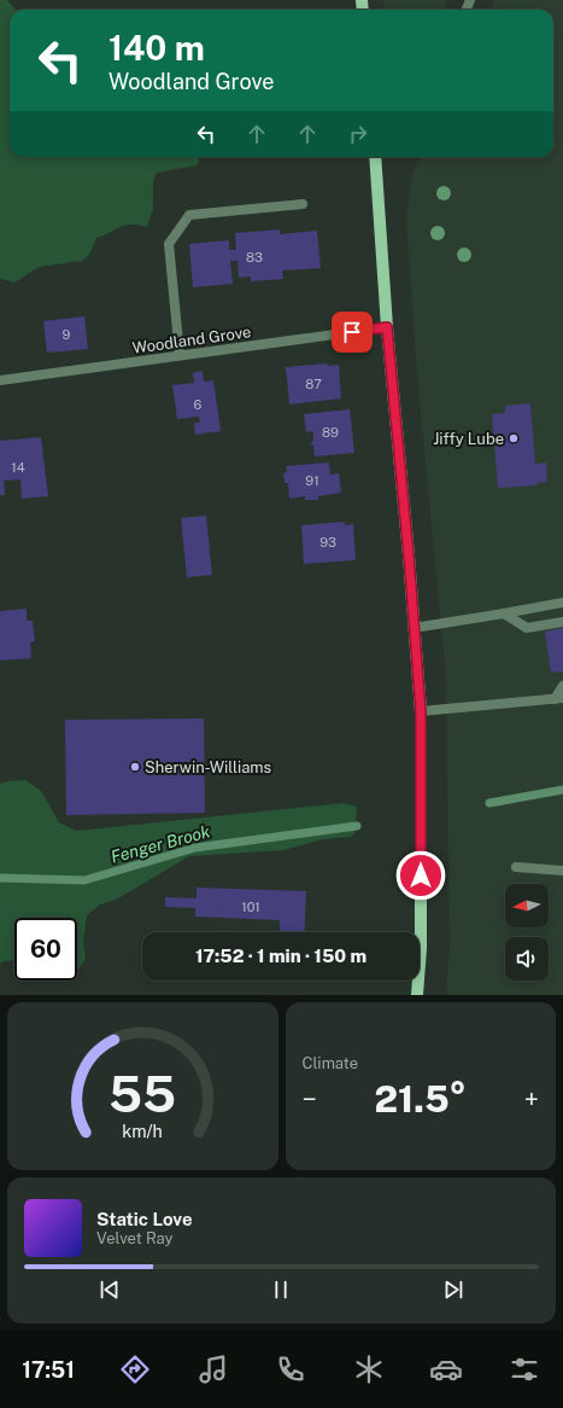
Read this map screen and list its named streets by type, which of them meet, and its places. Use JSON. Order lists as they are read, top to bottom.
{
  "streets": {
    "street": ["Woodland Grove"]
  },
  "water": ["Fenger Brook"],
  "places": ["Jiffy Lube", "Sherwin-Williams"],
  "house_numbers": [
    "83",
    "9",
    "87",
    "6",
    "89",
    "14",
    "91",
    "93",
    "101"
  ],
  "north": "left",
  "page": {
    "turn": ["140 m", "Woodland Grove"],
    "limit": "60",
    "trip": "17:52 · 1 min · 150 m",
    "tile": "Climate",
    "heat": ["−", "21.5°", "+"],
    "song": ["Static Love", "Velvet Ray"],
    "tabs": "17:51",
    "gauge": ["55", "km/h"]
  }
}
